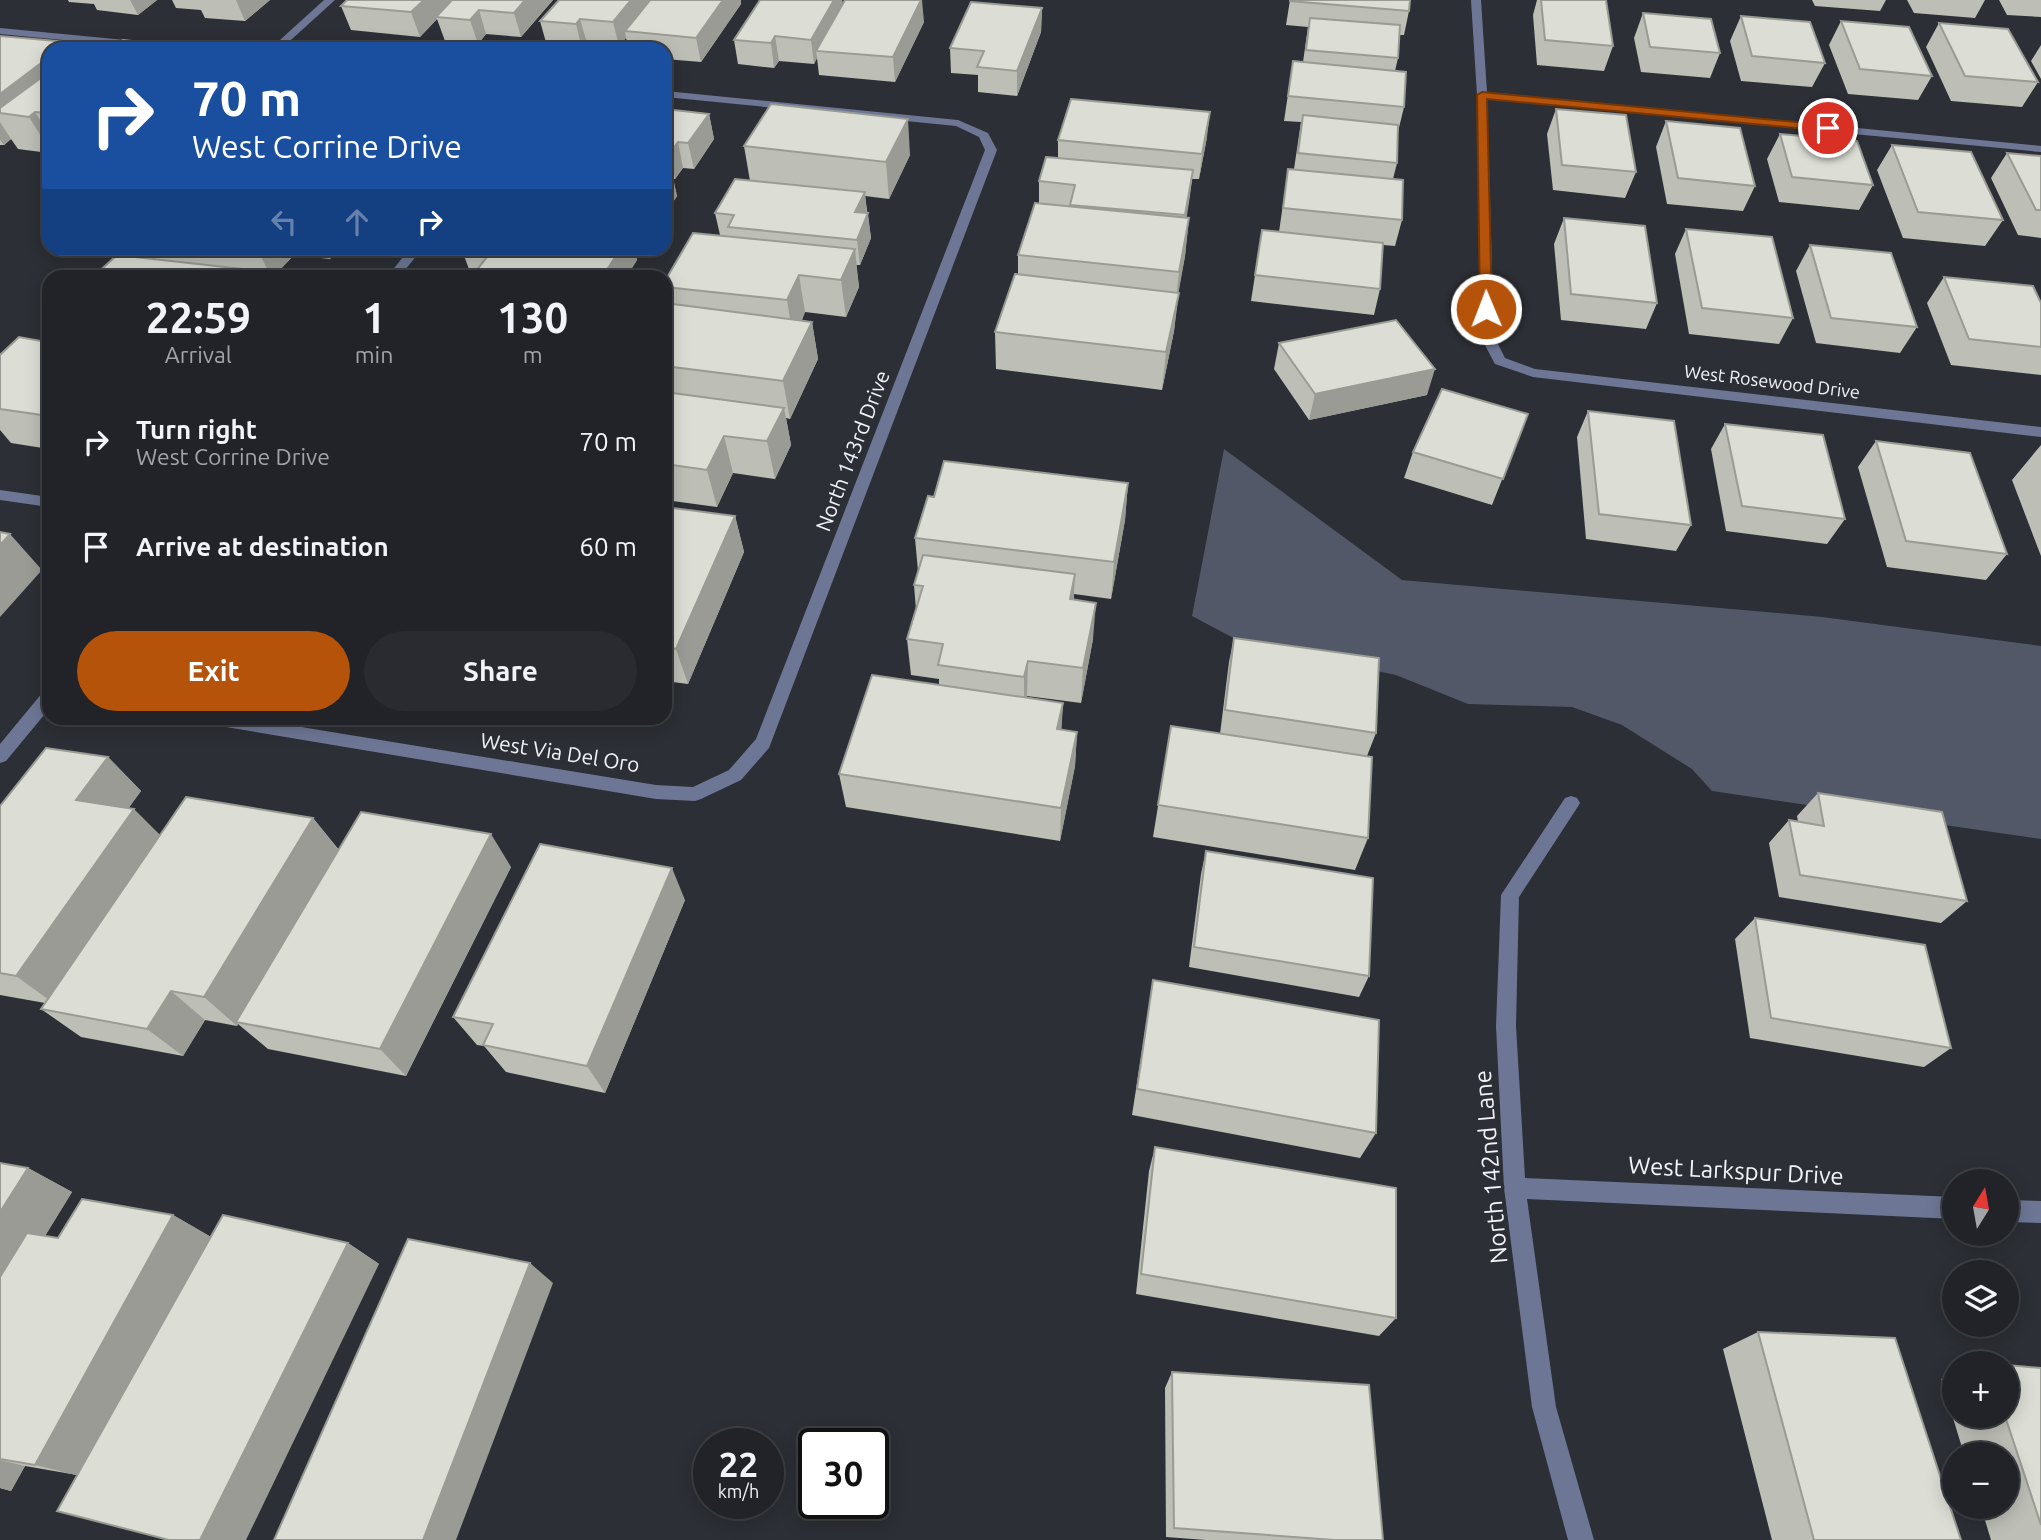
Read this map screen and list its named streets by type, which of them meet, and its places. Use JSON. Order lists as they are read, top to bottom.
{
  "streets": {
    "street": [
      "West Rosewood Drive",
      "North 143rd Drive",
      "West Via Del Oro",
      "North 142nd Lane",
      "West Larkspur Drive"
    ]
  },
  "crossings": [
    ["North 143rd Drive", "West Via Del Oro"],
    ["North 142nd Lane", "West Larkspur Drive"]
  ],
  "north": "top",
  "page": {
    "turn": ["70 m", "West Corrine Drive"],
    "eta": [
      "22:59",
      "Arrival",
      "1",
      "min",
      "130",
      "m"
    ],
    "list": [
      {
        "name": "Turn right",
        "note": "West Corrine Drive",
        "value": "70 m"
      },
      {
        "name": "Arrive at destination",
        "value": "60 m"
      }
    ],
    "buttons": ["Exit", "Share"],
    "map_buttons": ["+", "−"],
    "speed": "22 km/h",
    "limit": "30"
  }
}
